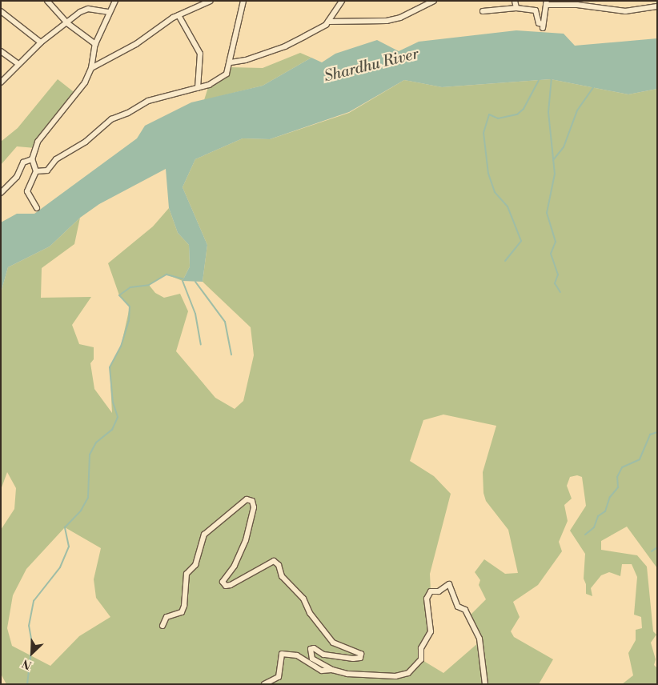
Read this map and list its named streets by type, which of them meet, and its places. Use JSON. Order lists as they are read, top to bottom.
{
  "water": ["Shardhu River"],
  "north": "bottom left"
}
